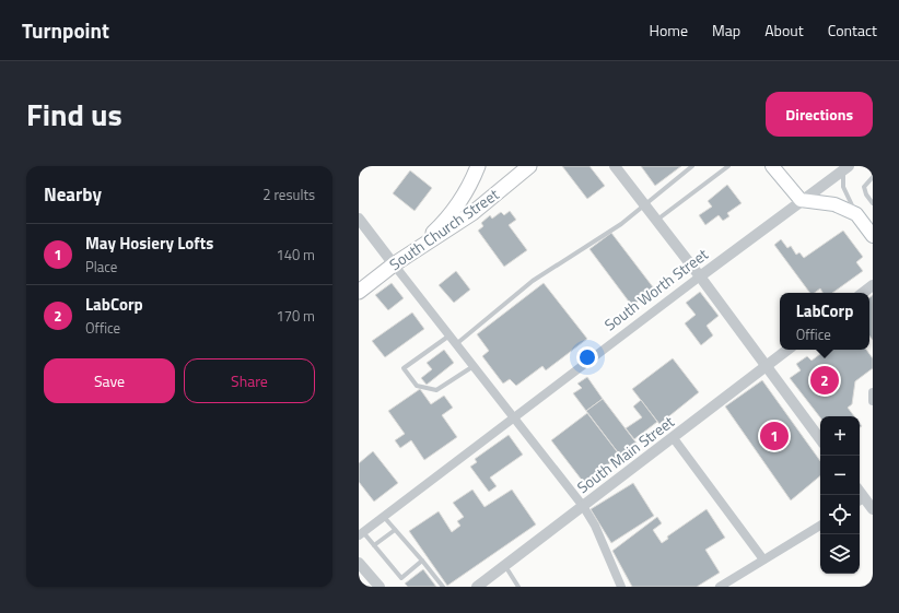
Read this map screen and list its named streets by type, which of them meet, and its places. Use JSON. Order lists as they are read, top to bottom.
{
  "streets": {
    "main road": ["South Church Street"],
    "street": ["South Worth Street", "South Main Street"]
  },
  "page": {
    "header": "Turnpoint",
    "nav": [
      "Home",
      "Map",
      "About",
      "Contact"
    ],
    "title": "Find us",
    "buttons": [
      "Directions",
      ["Save", "Share"]
    ],
    "heading": ["Nearby", "2 results"],
    "list": [
      {
        "mark": "1",
        "name": "May Hosiery Lofts",
        "note": "Place",
        "value": "140 m"
      },
      {
        "mark": "2",
        "name": "LabCorp",
        "note": "Office",
        "value": "170 m"
      }
    ],
    "popup": ["LabCorp", "Office"],
    "pins": ["2", "1"],
    "map_buttons": ["+", "−"]
  }
}
